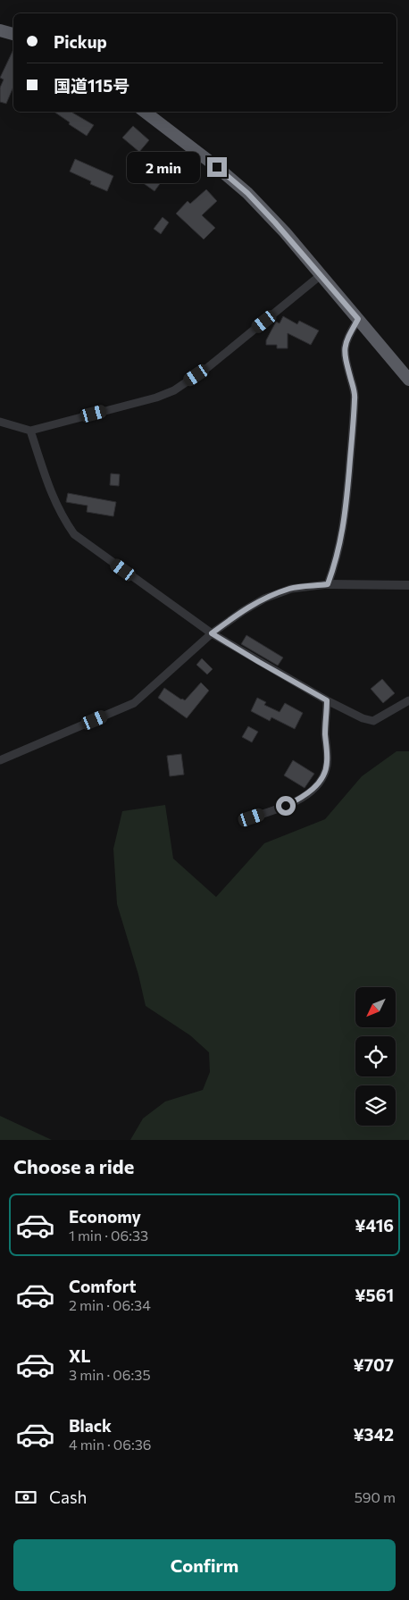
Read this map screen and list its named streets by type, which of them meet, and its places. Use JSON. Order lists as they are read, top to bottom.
{
  "north": "bottom left",
  "page": {
    "banner": ["Pickup", "国道115号"],
    "bubble": "2 min",
    "heading": "Choose a ride",
    "list": [
      {
        "name": "Economy",
        "note": "1 min · 06:33",
        "value": "¥416"
      },
      {
        "name": "Comfort",
        "note": "2 min · 06:34",
        "value": "¥561"
      },
      {
        "name": "XL",
        "note": "3 min · 06:35",
        "value": "¥707"
      },
      {
        "name": "Black",
        "note": "4 min · 06:36",
        "value": "¥342"
      }
    ],
    "pay": ["Cash", "590 m"],
    "buttons": "Confirm"
  }
}
